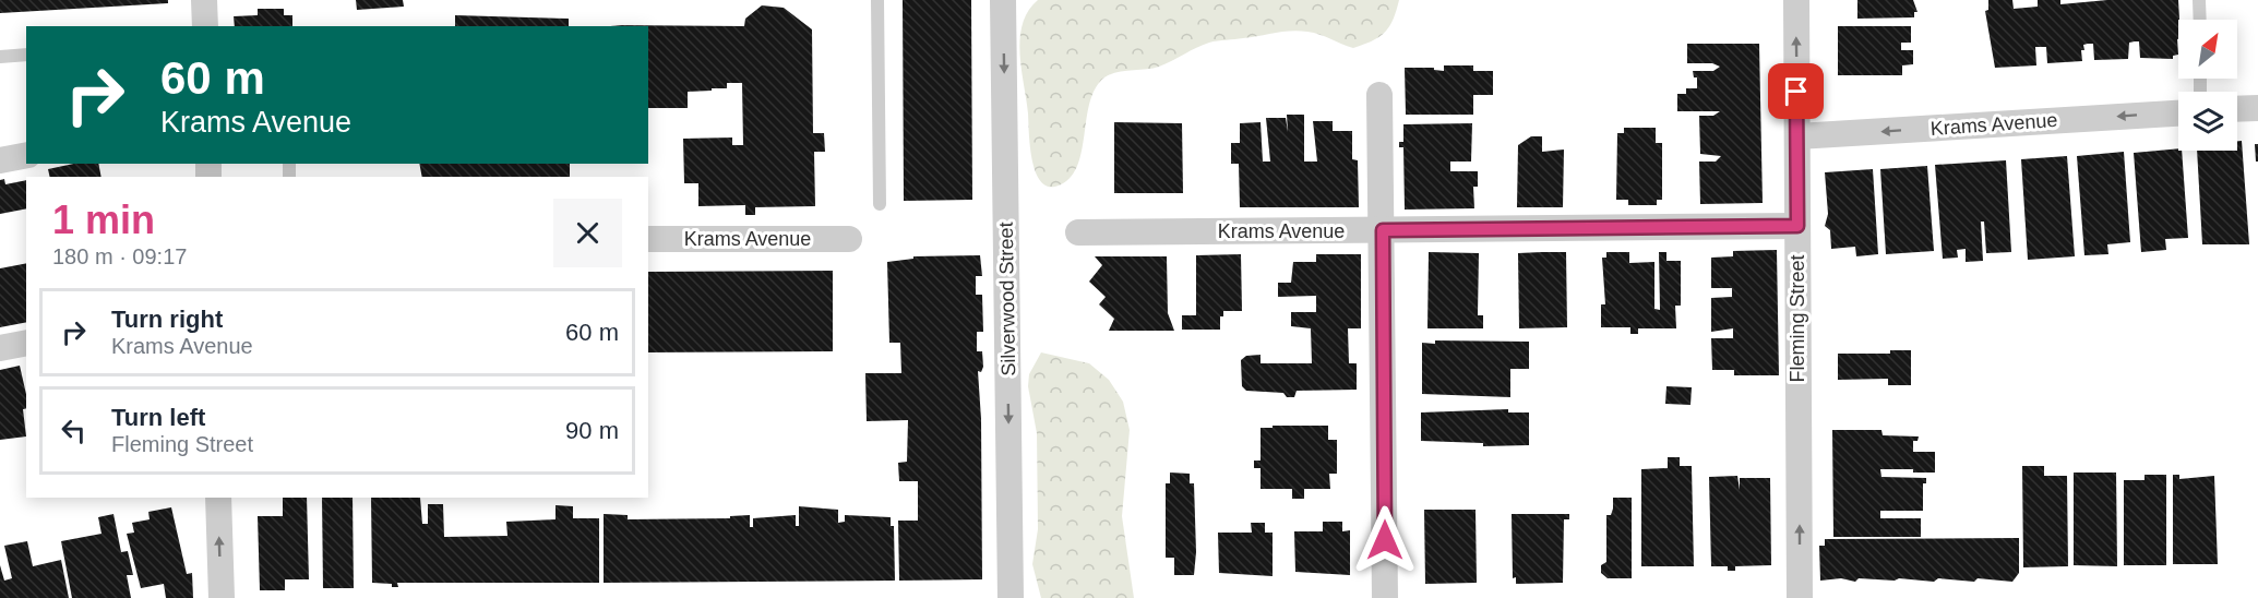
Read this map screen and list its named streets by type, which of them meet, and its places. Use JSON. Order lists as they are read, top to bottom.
{
  "streets": {
    "street": ["Krams Avenue", "Silverwood Street", "Fleming Street"]
  },
  "crossings": [
    ["Krams Avenue", "Fleming Street"]
  ],
  "one_way": ["Silverwood Street", "Fleming Street"],
  "north": "top right",
  "page": {
    "turn": ["60 m", "Krams Avenue"],
    "heading": ["1 min", "180 m · 09:17"],
    "list": [
      {
        "name": "Turn right",
        "note": "Krams Avenue",
        "value": "60 m"
      },
      {
        "name": "Turn left",
        "note": "Fleming Street",
        "value": "90 m"
      }
    ]
  }
}
